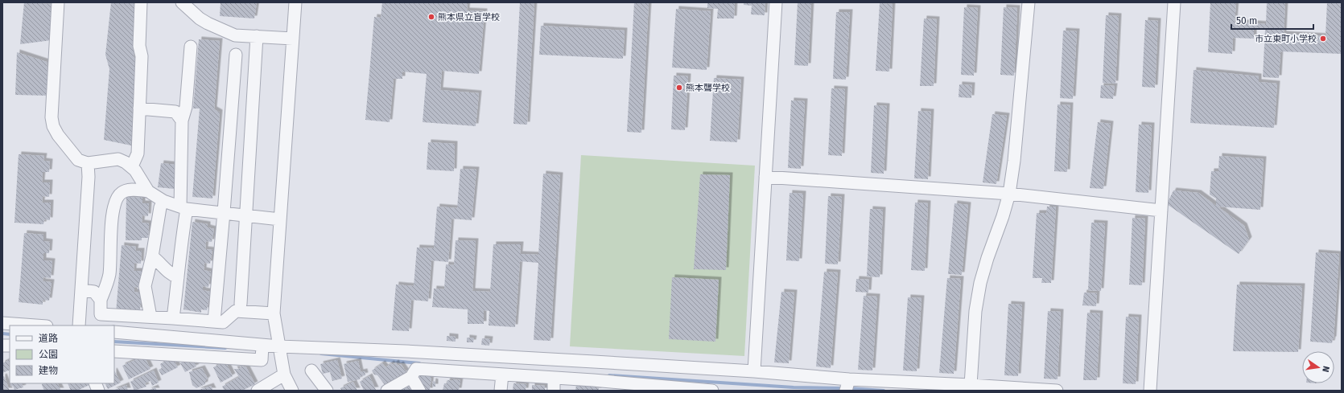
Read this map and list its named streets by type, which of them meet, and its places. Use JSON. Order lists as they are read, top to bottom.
{
  "places": ["熊本県立盲学校", "市立東町小学校", "熊本聾学校"],
  "legend": ["道路", "公園", "建物"],
  "scale_bar": "50 m",
  "north": "right"
}
